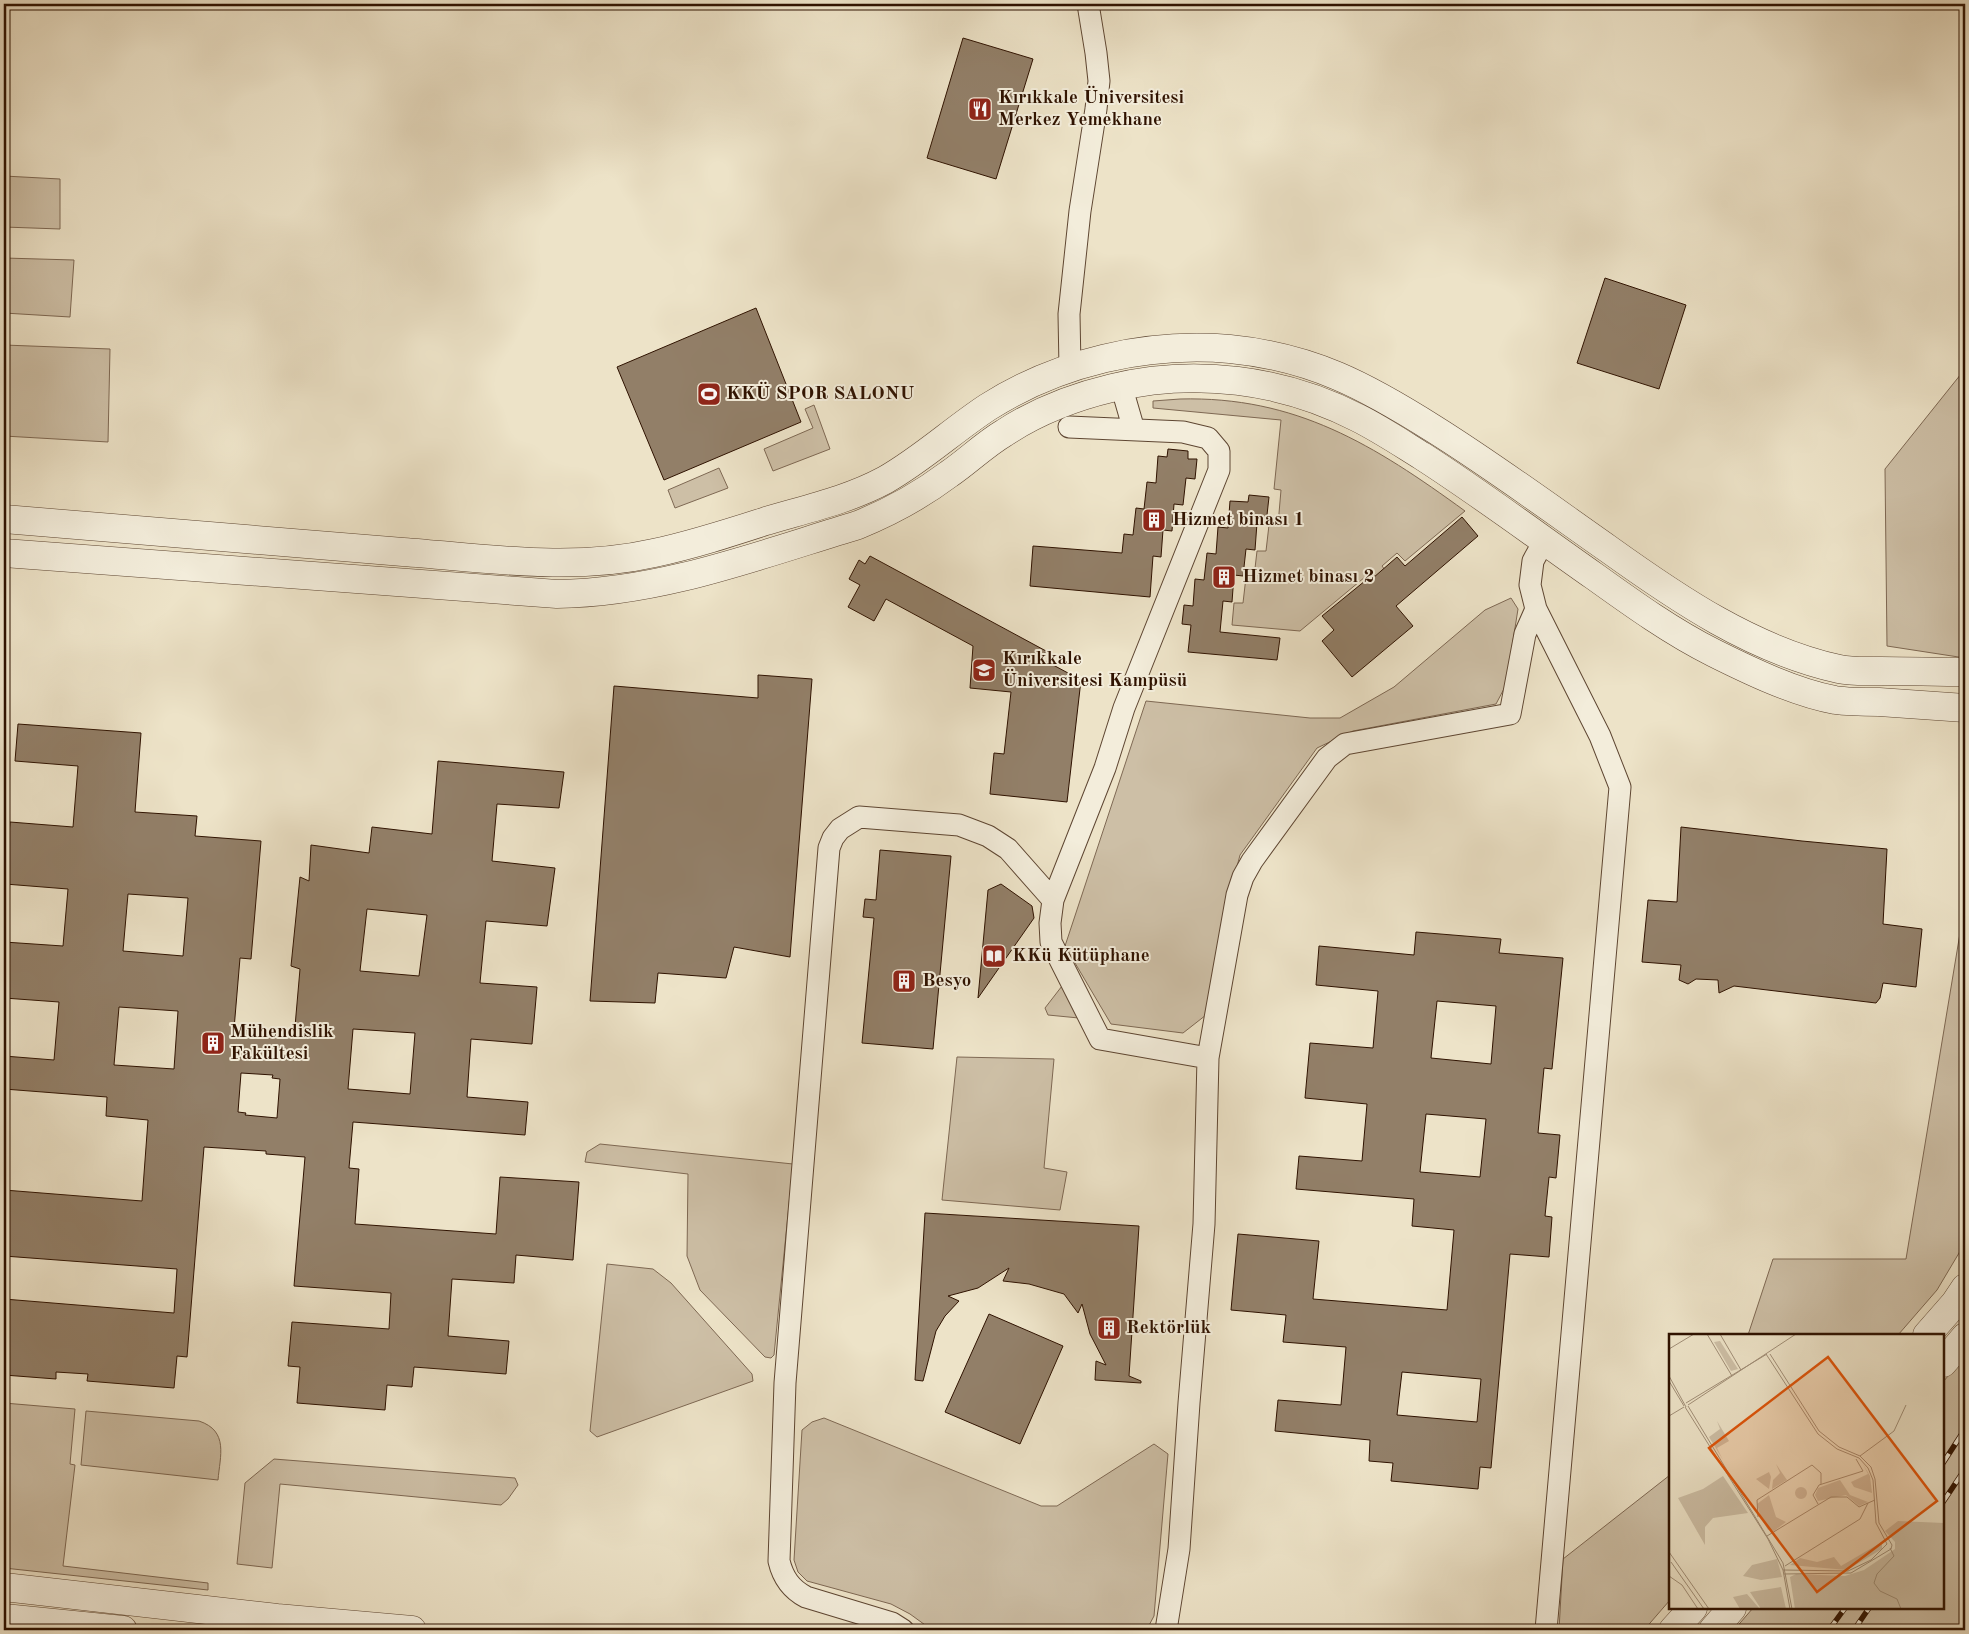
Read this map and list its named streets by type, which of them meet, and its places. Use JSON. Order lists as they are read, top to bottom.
{
  "places": {
    "restaurant": ["Kırıkkale Üniversitesi Merkez Yemekhane"],
    "sports": ["KKÜ SPOR SALONU"],
    "building": [
      "Hizmet binası 1",
      "Hizmet binası 2",
      "Besyo",
      "Mühendislik Fakültesi",
      "Rektörlük"
    ],
    "school or university": ["Kırıkkale Üniversitesi Kampüsü"],
    "library": ["KKü Kütüphane"]
  }
}
